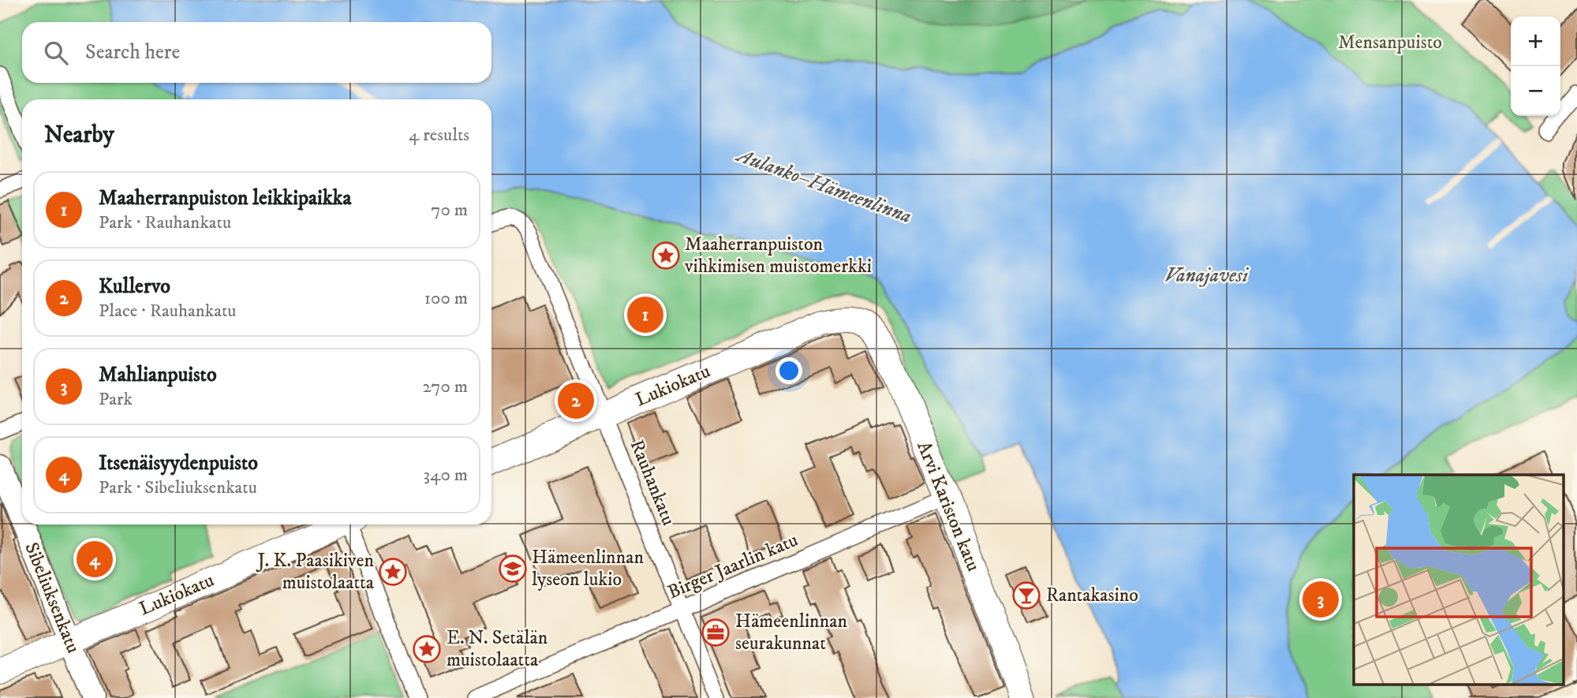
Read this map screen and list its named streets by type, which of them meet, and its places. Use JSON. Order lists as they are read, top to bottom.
{
  "streets": {
    "main road": ["Lukiokatu", "Arvi Kariston katu"],
    "street": ["Rauhankatu", "Birger Jaarlin katu", "Sibeliuksenkatu"]
  },
  "crossings": [
    ["Lukiokatu", "Rauhankatu"],
    ["Lukiokatu", "Arvi Kariston katu"],
    ["Lukiokatu", "Sibeliuksenkatu"],
    ["Rauhankatu", "Birger Jaarlin katu"],
    ["Arvi Kariston katu", "Birger Jaarlin katu"]
  ],
  "water": ["Aulanko–Hämeenlinna", "Vanajavesi"],
  "parks": ["Mensanpuisto"],
  "places": {
    "place": ["Maaherranpuiston vihkimisen muistomerkki", "J. K. Paasikiven muistolaatta", "E. N. Setälän muistolaatta"],
    "school or university": ["Hämeenlinnan lyseon lukio"],
    "bar": ["Rantakasino"],
    "office": ["Hämeenlinnan seurakunnat"]
  },
  "page": {
    "map_buttons": ["+", "−"],
    "search": "Search here",
    "heading": ["Nearby", "4 results"],
    "list": [
      {
        "mark": "1",
        "name": "Maaherranpuiston leikkipaikka",
        "note": "Park · Rauhankatu",
        "value": "70 m"
      },
      {
        "mark": "2",
        "name": "Kullervo",
        "note": "Place · Rauhankatu",
        "value": "100 m"
      },
      {
        "mark": "3",
        "name": "Mahlianpuisto",
        "note": "Park",
        "value": "270 m"
      },
      {
        "mark": "4",
        "name": "Itsenäisyydenpuisto",
        "note": "Park · Sibeliuksenkatu",
        "value": "340 m"
      }
    ],
    "pins": [
      "1",
      "2",
      "4",
      "3"
    ]
  }
}
